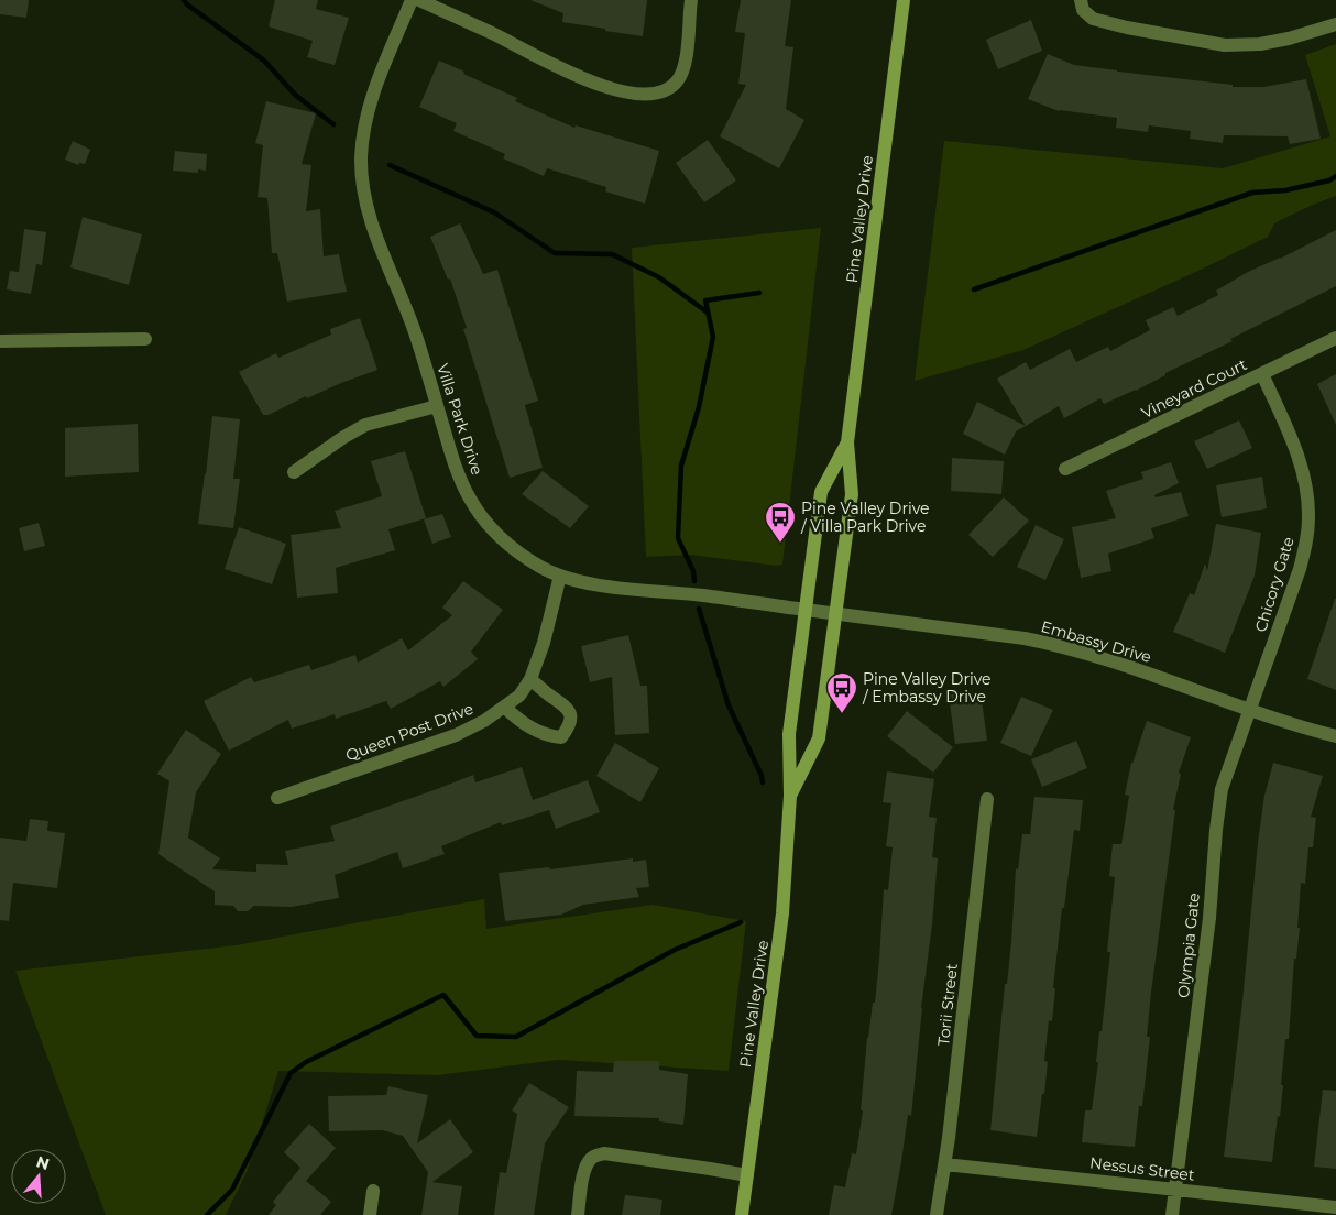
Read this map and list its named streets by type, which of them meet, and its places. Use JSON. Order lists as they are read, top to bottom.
{
  "streets": {
    "main road": ["Pine Valley Drive"],
    "street": [
      "Vineyard Court",
      "Villa Park Drive",
      "Chicory Gate",
      "Embassy Drive",
      "Queen Post Drive",
      "Olympia Gate",
      "Torii Street",
      "Nessus Street"
    ]
  },
  "crossings": [
    ["Pine Valley Drive", "Villa Park Drive"],
    ["Pine Valley Drive", "Embassy Drive"],
    ["Vineyard Court", "Chicory Gate"],
    ["Villa Park Drive", "Embassy Drive"],
    ["Villa Park Drive", "Queen Post Drive"],
    ["Chicory Gate", "Embassy Drive"],
    ["Chicory Gate", "Olympia Gate"],
    ["Embassy Drive", "Olympia Gate"],
    ["Olympia Gate", "Nessus Street"],
    ["Torii Street", "Nessus Street"]
  ],
  "places": {
    "bus stop": ["Pine Valley Drive / Villa Park Drive", "Pine Valley Drive / Embassy Drive"]
  },
  "north": "top"
}
